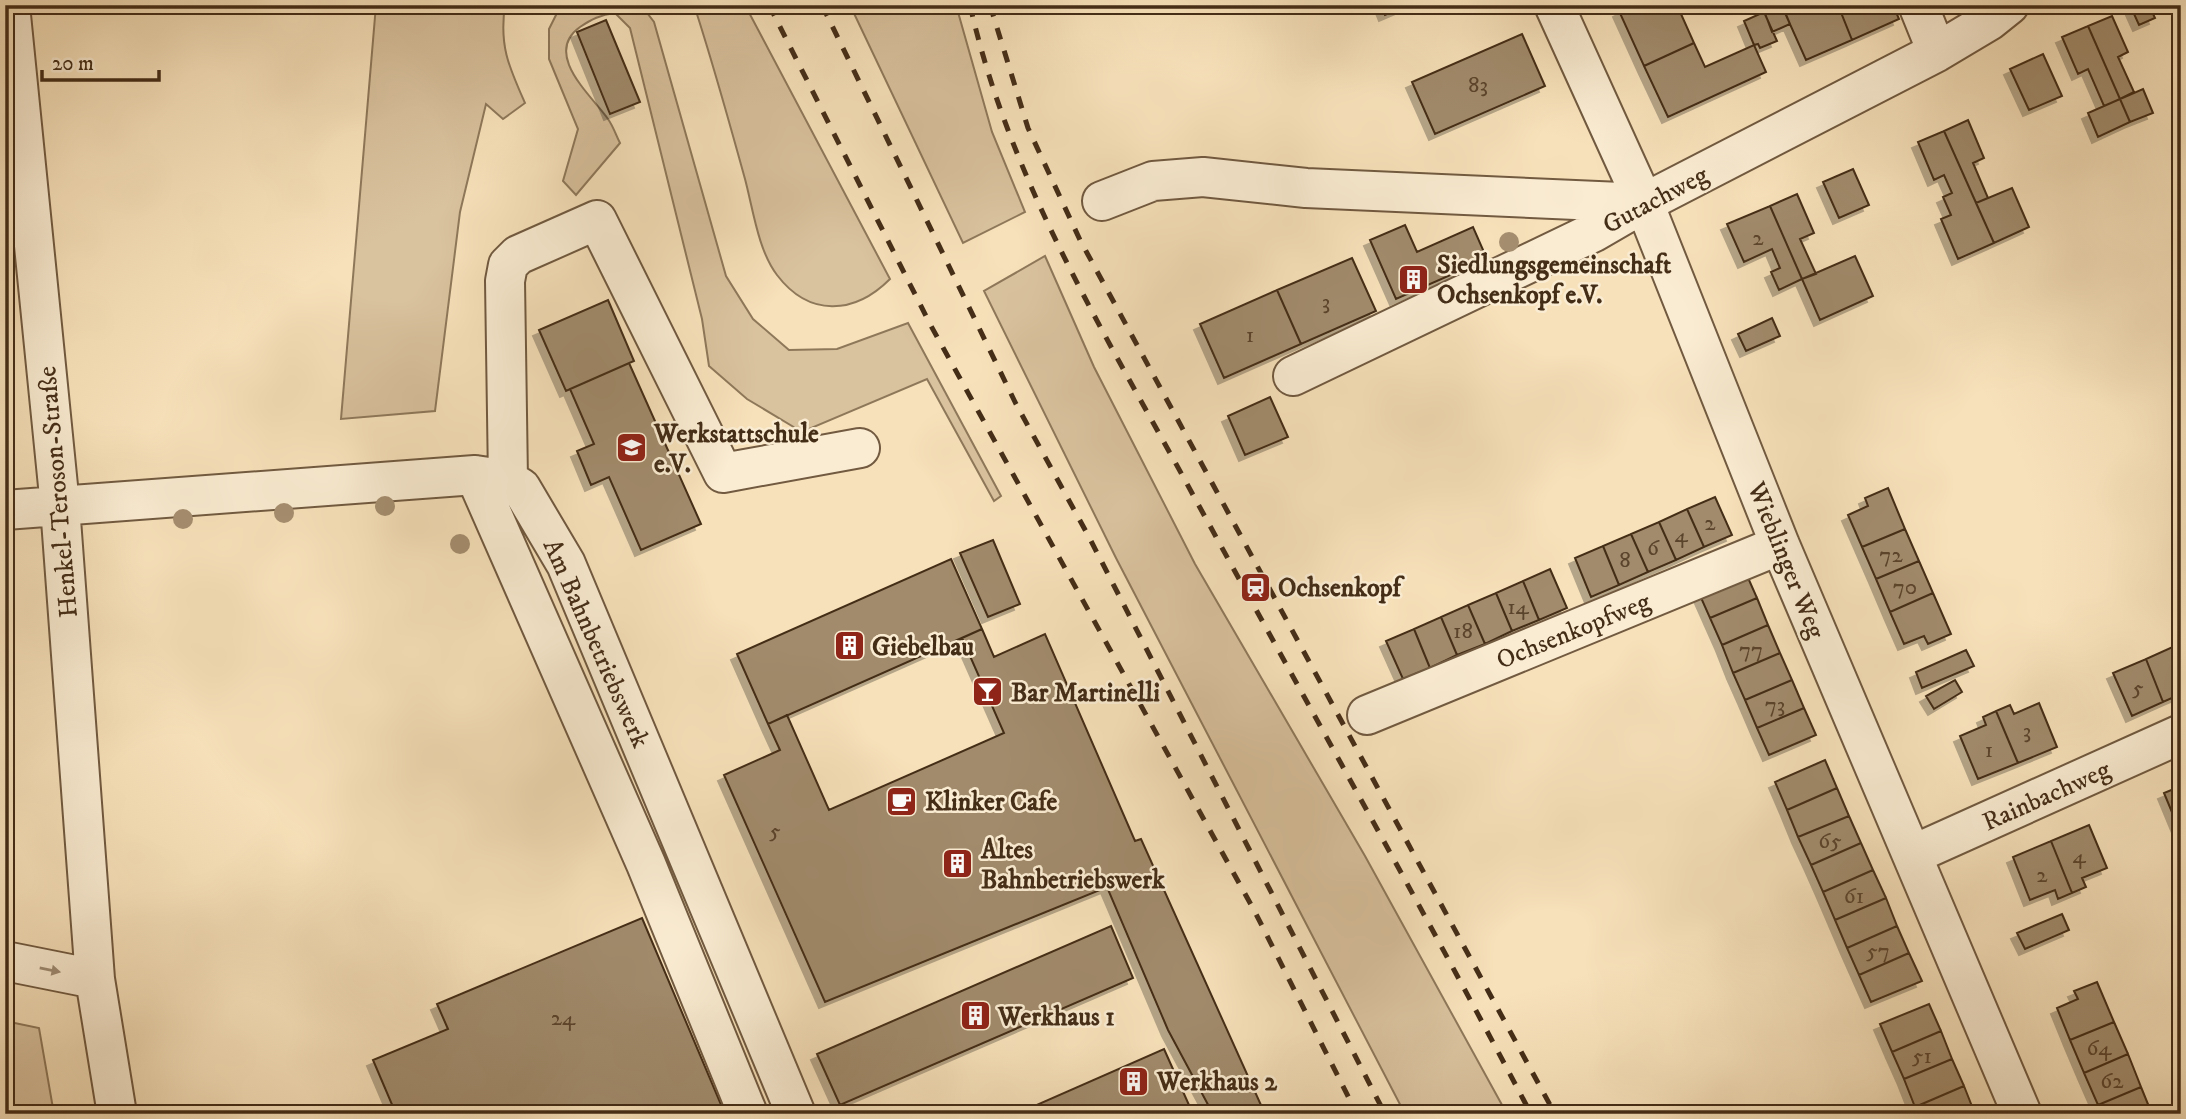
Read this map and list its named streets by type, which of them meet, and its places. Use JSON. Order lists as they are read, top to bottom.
{
  "streets": {
    "street": [
      "Gutachweg",
      "Henkel-Teroson-Straße",
      "Wieblinger Weg",
      "Ochsenkopfweg",
      "Am Bahnbetriebswerk",
      "Rainbachweg"
    ]
  },
  "crossings": [
    ["Gutachweg", "Wieblinger Weg"],
    ["Wieblinger Weg", "Ochsenkopfweg"],
    ["Wieblinger Weg", "Rainbachweg"]
  ],
  "places": {
    "building": [
      "Siedlungsgemeinschaft Ochsenkopf e.V.",
      "Giebelbau",
      "Altes Bahnbetriebswerk",
      "Werkhaus 1",
      "Werkhaus 2"
    ],
    "school or university": ["Werkstattschule e.V."],
    "station": ["Ochsenkopf"],
    "bar": ["Bar Martinelli"],
    "cafe": ["Klinker Cafe"]
  },
  "house_numbers": [
    "83",
    "2",
    "3",
    "1",
    "2",
    "4",
    "6",
    "72",
    "8",
    "70",
    "14",
    "18",
    "77",
    "5",
    "73",
    "3",
    "1",
    "5",
    "65",
    "4",
    "2",
    "61",
    "57",
    "24",
    "64",
    "51",
    "62"
  ],
  "scale_bar": "20 m"
}
